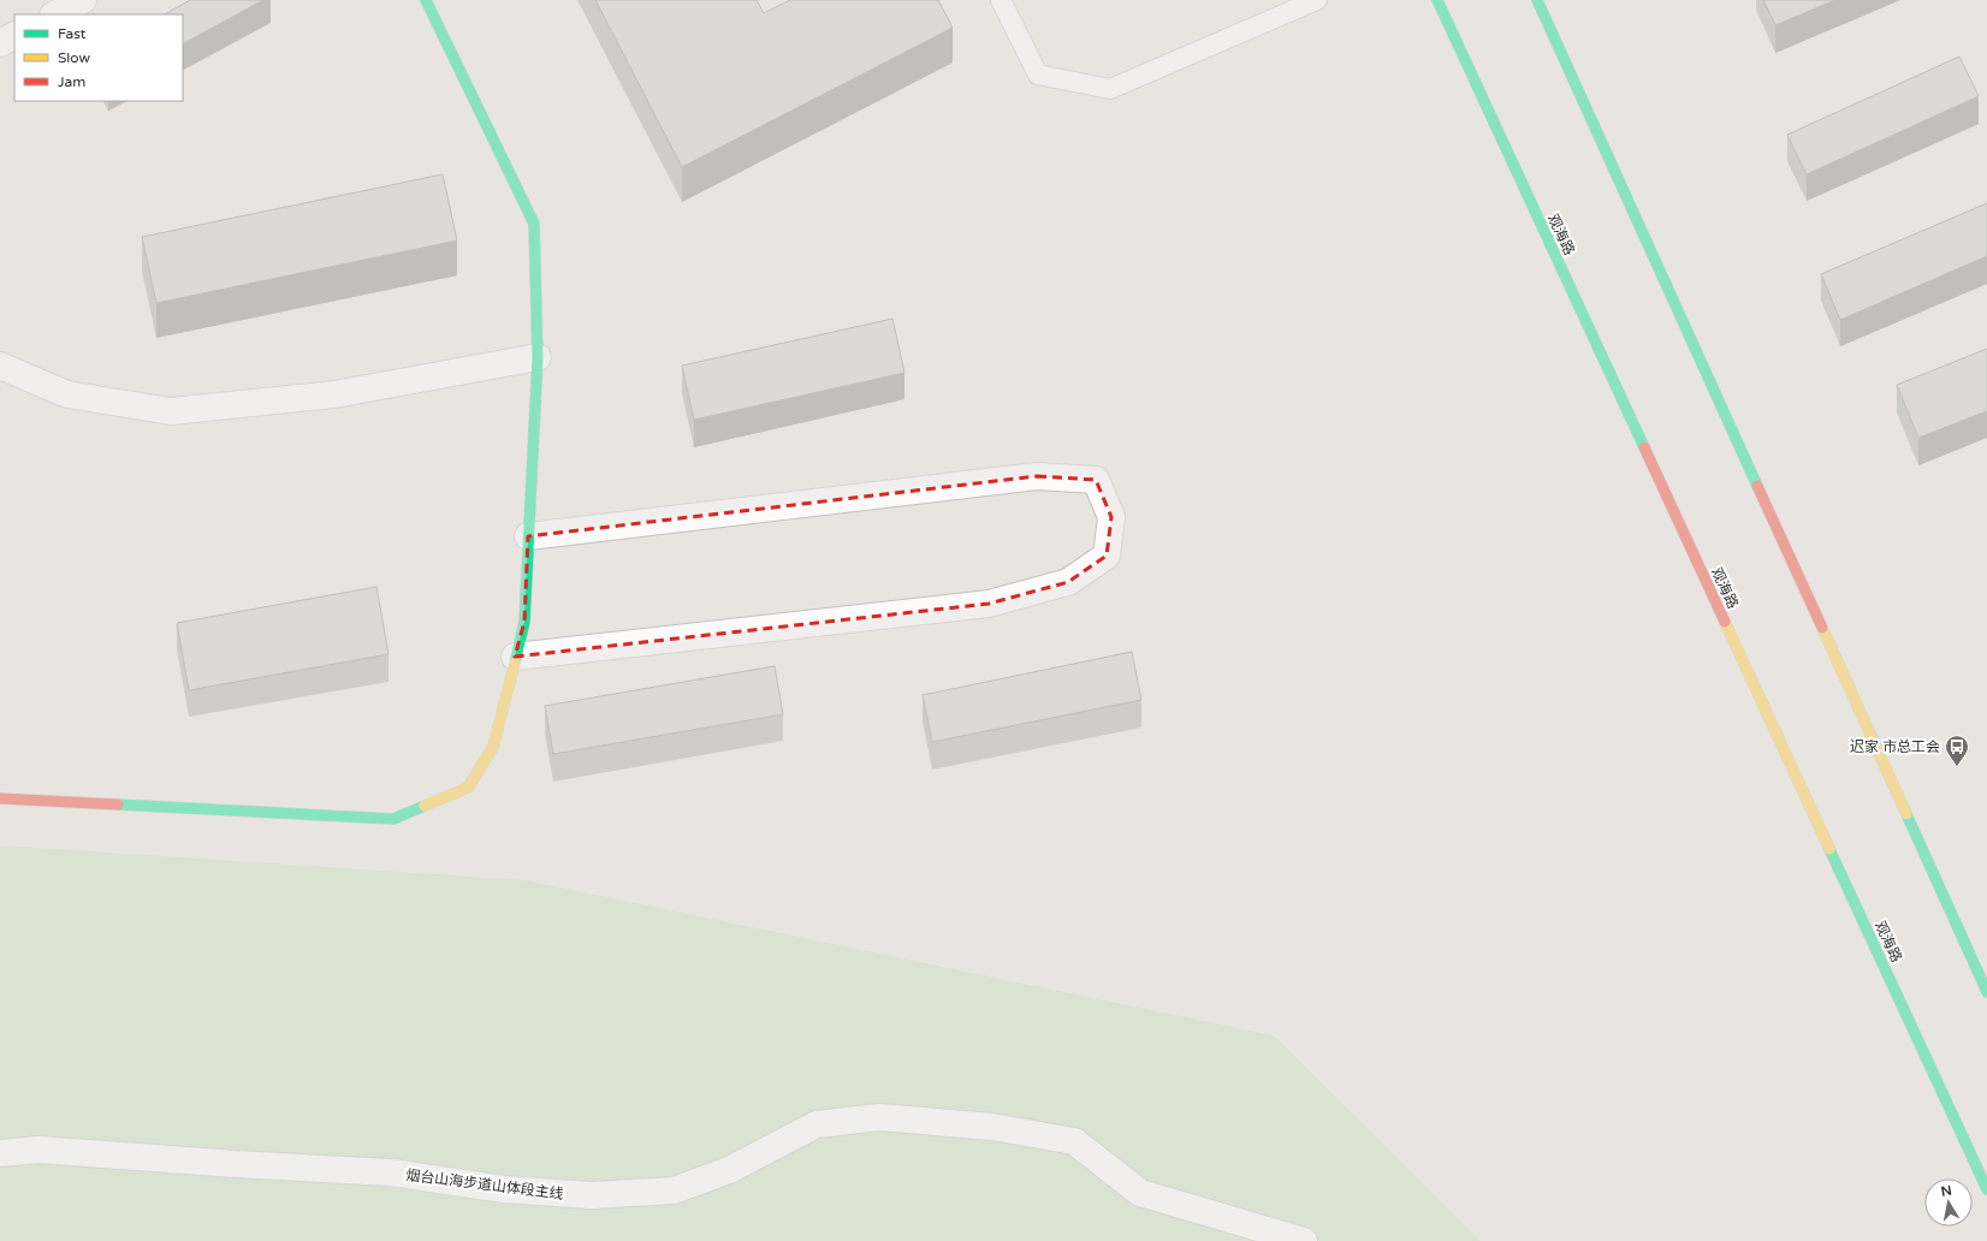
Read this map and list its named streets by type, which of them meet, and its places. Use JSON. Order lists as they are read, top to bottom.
{
  "streets": {
    "main road": ["观海路"],
    "street": ["烟台山海步道山体段主线"]
  },
  "places": {
    "bus stop": ["迟家 市总工会"]
  },
  "legend": ["Fast", "Slow", "Jam"],
  "north": "top"
}
